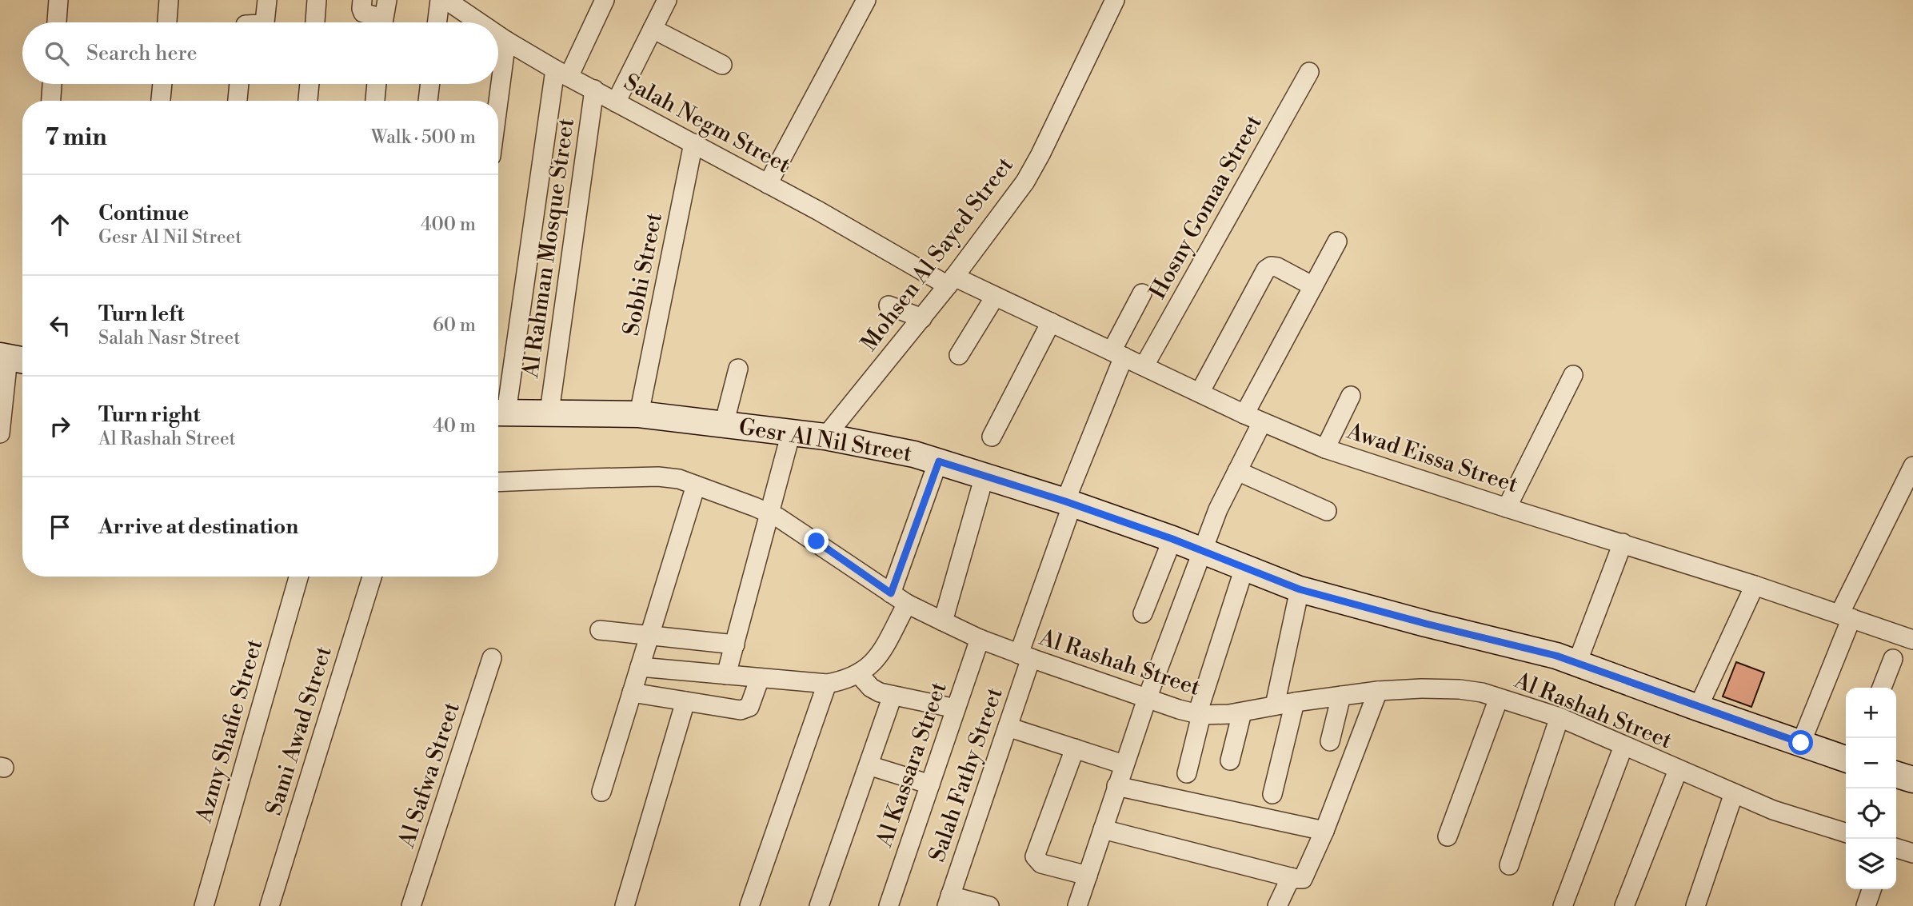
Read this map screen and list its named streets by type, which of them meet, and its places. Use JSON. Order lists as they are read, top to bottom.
{
  "streets": {
    "street": [
      "Salah Negm Street",
      "Hosny Gomaa Street",
      "Al Rahman Mosque Street",
      "Mohsen Al Sayed Street",
      "Sobhi Street",
      "Gesr Al Nil Street",
      "Awad Eissa Street",
      "Al Rashah Street",
      "Azmy Shafie Street",
      "Sami Awad Street",
      "Al Kassara Street",
      "Al Safwa Street",
      "Salah Fathy Street"
    ]
  },
  "crossings": [
    ["Salah Negm Street", "Al Rahman Mosque Street"],
    ["Salah Negm Street", "Mohsen Al Sayed Street"],
    ["Salah Negm Street", "Sobhi Street"],
    ["Salah Negm Street", "Awad Eissa Street"],
    ["Hosny Gomaa Street", "Awad Eissa Street"],
    ["Al Rahman Mosque Street", "Gesr Al Nil Street"],
    ["Mohsen Al Sayed Street", "Gesr Al Nil Street"],
    ["Mohsen Al Sayed Street", "Awad Eissa Street"],
    ["Sobhi Street", "Gesr Al Nil Street"],
    ["Gesr Al Nil Street", "Salah Fathy Street"],
    ["Awad Eissa Street", "Salah Fathy Street"],
    ["Al Rashah Street", "Al Kassara Street"],
    ["Al Rashah Street", "Salah Fathy Street"]
  ],
  "page": {
    "search": "Search here",
    "heading": ["7 min", "Walk · 500 m"],
    "list": [
      ["Continue", "Gesr Al Nil Street", "400 m"],
      ["Turn left", "Salah Nasr Street", "60 m"],
      ["Turn right", "Al Rashah Street", "40 m"],
      "Arrive at destination"
    ],
    "map_buttons": ["+", "−"]
  }
}
